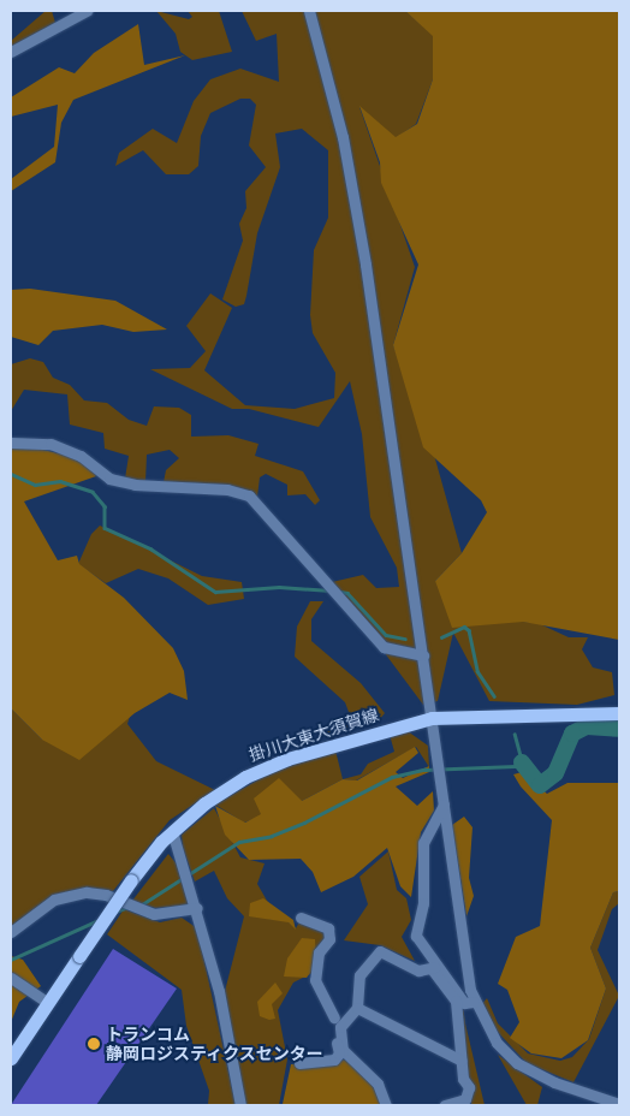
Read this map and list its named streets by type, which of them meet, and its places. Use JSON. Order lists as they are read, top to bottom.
{
  "streets": {
    "main road": ["掛川大東大須賀線"]
  },
  "places": ["トランコム 静岡ロジスティクスセンター"]
}
